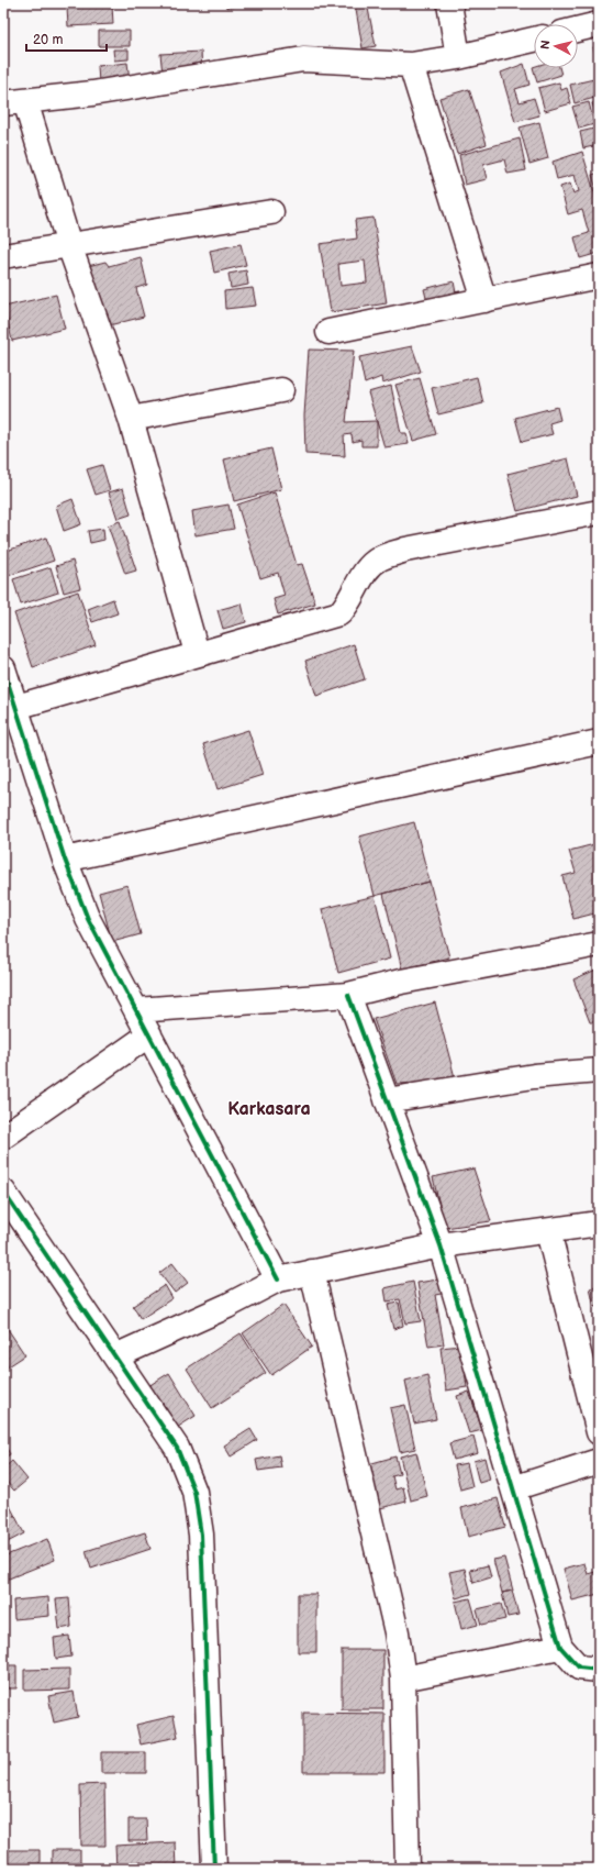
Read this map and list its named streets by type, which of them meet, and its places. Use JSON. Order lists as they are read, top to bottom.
{
  "districts": ["Karkasara"],
  "scale_bar": "20 m",
  "north": "left"
}
